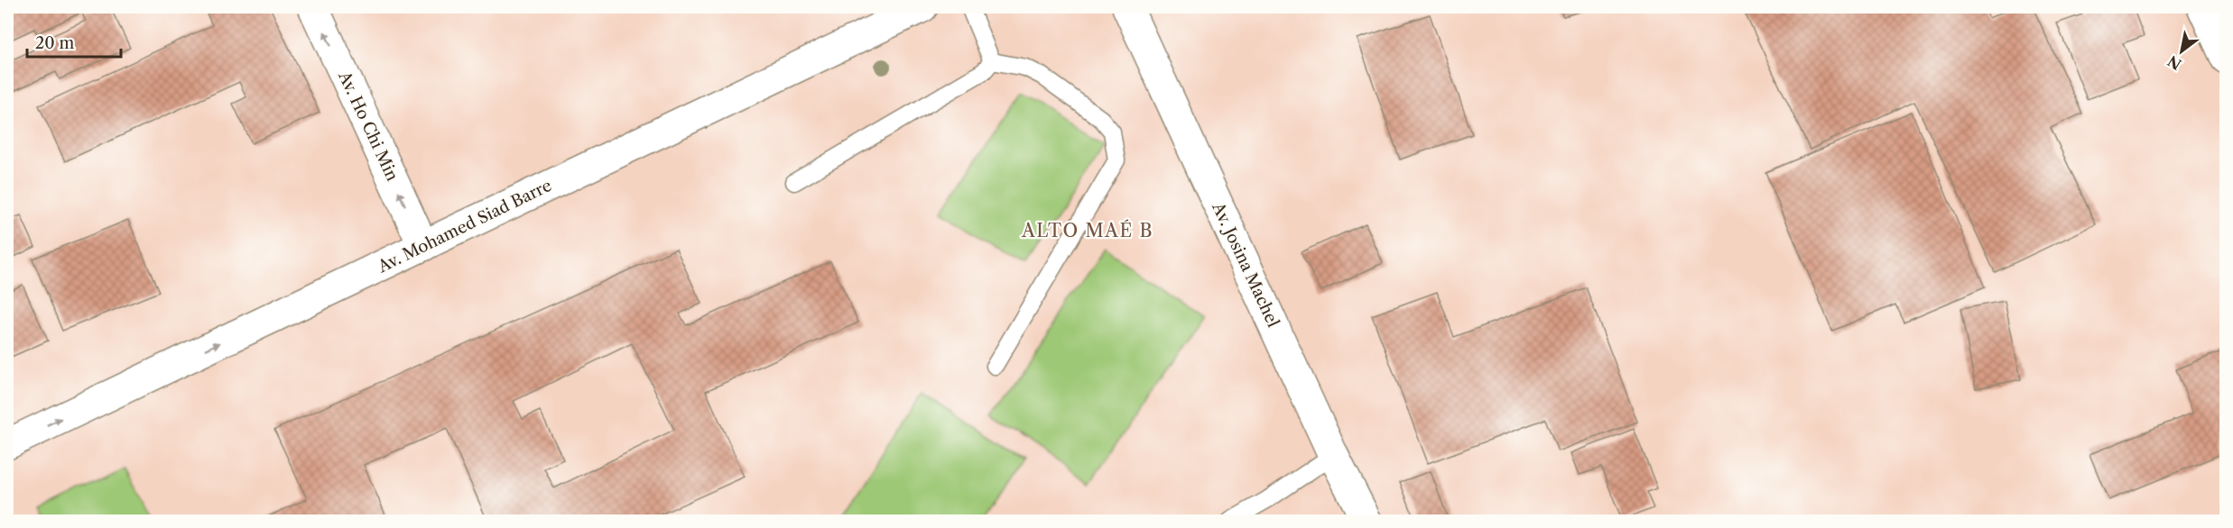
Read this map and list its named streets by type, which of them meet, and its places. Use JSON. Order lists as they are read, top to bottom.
{
  "streets": {
    "street": ["Av. Ho Chi Min", "Av. Mohamed Siad Barre", "Av. Josina Machel"]
  },
  "crossings": [
    ["Av. Ho Chi Min", "Av. Mohamed Siad Barre"]
  ],
  "one_way": ["Av. Ho Chi Min", "Av. Mohamed Siad Barre"],
  "districts": ["ALTO MAÉ B"],
  "scale_bar": "20 m",
  "north": "bottom left"
}
